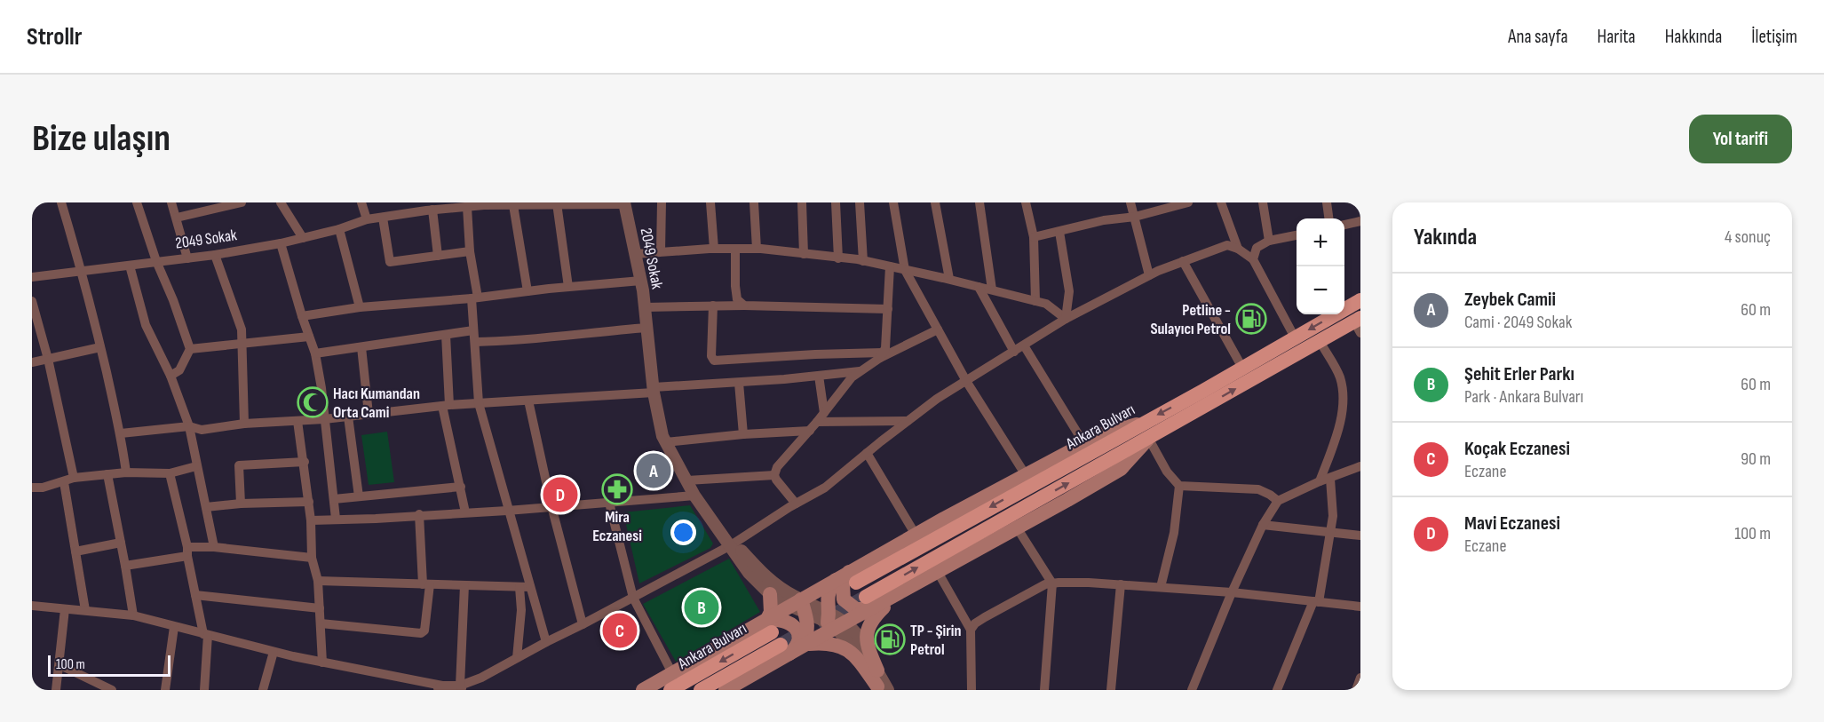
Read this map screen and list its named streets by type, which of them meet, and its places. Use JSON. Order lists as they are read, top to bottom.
{
  "streets": {
    "main road": ["Ankara Bulvarı"],
    "street": ["2049 Sokak"]
  },
  "places": {
    "fuel station": ["Petline - Sulayıcı Petrol", "TP - Şirin Petrol"],
    "mosque": ["Hacı Kumandan Orta Cami"],
    "pharmacy": ["Mira Eczanesi"]
  },
  "scale_bar": "100 m",
  "page": {
    "header": "Strollr",
    "nav": [
      "Ana sayfa",
      "Harita",
      "Hakkında",
      "İletişim"
    ],
    "buttons": "Yol tarifi",
    "title": "Bize ulaşın",
    "heading": ["Yakında", "4 sonuç"],
    "map_buttons": ["+", "−"],
    "list": [
      {
        "mark": "A",
        "name": "Zeybek Camii",
        "note": "Cami · 2049 Sokak",
        "value": "60 m"
      },
      {
        "mark": "B",
        "name": "Şehit Erler Parkı",
        "note": "Park · Ankara Bulvarı",
        "value": "60 m"
      },
      {
        "mark": "C",
        "name": "Koçak Eczanesi",
        "note": "Eczane",
        "value": "90 m"
      },
      {
        "mark": "D",
        "name": "Mavi Eczanesi",
        "note": "Eczane",
        "value": "100 m"
      }
    ],
    "pins": [
      "A",
      "D",
      "B",
      "C"
    ],
    "scale": "100 m"
  }
}
